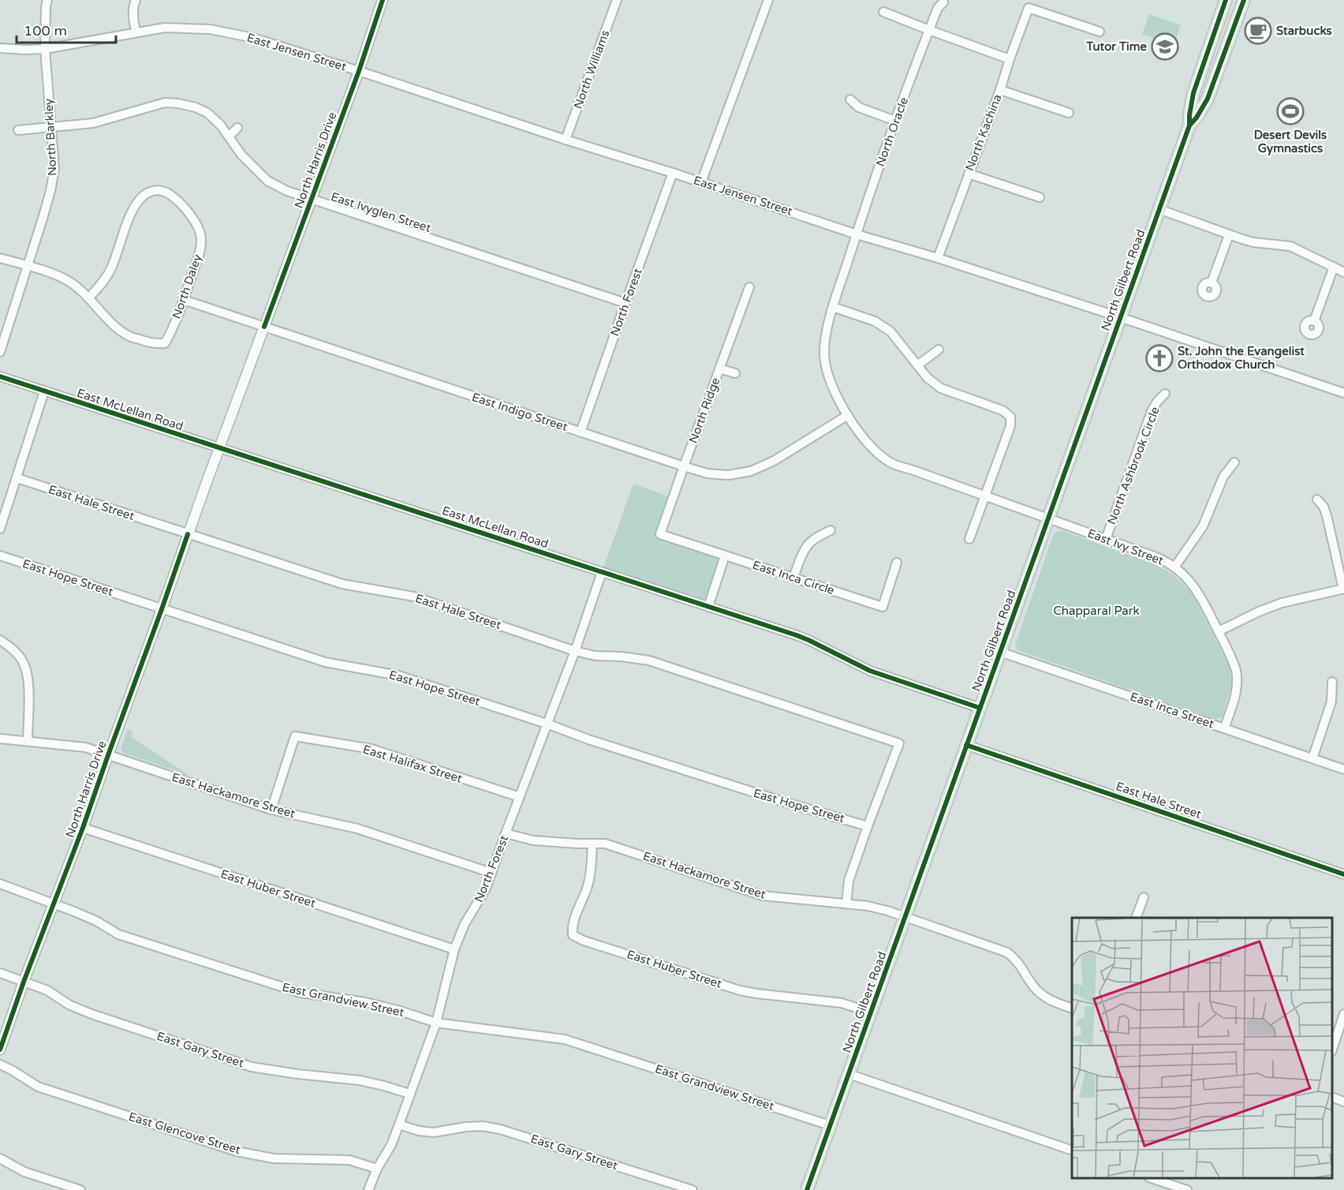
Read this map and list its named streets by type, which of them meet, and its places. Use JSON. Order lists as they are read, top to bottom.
{
  "streets": {
    "main road": ["North Gilbert Road"],
    "street": [
      "East Jensen Street",
      "North Williams",
      "North Oracle",
      "North Kachina",
      "North Barkley",
      "North Harris Drive",
      "East Ivyglen Street",
      "North Daley",
      "North Forest",
      "East McLellan Road",
      "North Ridge",
      "East Indigo Street",
      "North Ashbrook Circle",
      "East Hale Street",
      "East Ivy Street",
      "East Hope Street",
      "East Inca Circle",
      "East Inca Street",
      "East Halifax Street",
      "East Hackamore Street",
      "East Huber Street",
      "East Grandview Street",
      "East Gary Street",
      "East Glencove Street"
    ]
  },
  "crossings": [
    ["East Jensen Street", "North Williams"],
    ["East Jensen Street", "North Oracle"],
    ["East Jensen Street", "North Kachina"],
    ["East Jensen Street", "North Barkley"],
    ["East Jensen Street", "North Harris Drive"],
    ["East Jensen Street", "North Gilbert Road"],
    ["East Jensen Street", "North Forest"],
    ["North Barkley", "East Ivyglen Street"],
    ["North Harris Drive", "East Ivyglen Street"],
    ["North Harris Drive", "East McLellan Road"],
    ["North Harris Drive", "East Indigo Street"],
    ["North Harris Drive", "East Hale Street"],
    ["North Harris Drive", "East Hope Street"],
    ["North Harris Drive", "East Hackamore Street"],
    ["North Harris Drive", "East Huber Street"],
    ["North Harris Drive", "East Grandview Street"],
    ["North Harris Drive", "East Gary Street"],
    ["East Ivyglen Street", "North Forest"],
    ["North Gilbert Road", "East McLellan Road"],
    ["North Gilbert Road", "East Hale Street"],
    ["North Gilbert Road", "East Ivy Street"],
    ["North Gilbert Road", "East Inca Street"],
    ["North Gilbert Road", "East Hackamore Street"],
    ["North Gilbert Road", "East Huber Street"],
    ["North Gilbert Road", "East Grandview Street"],
    ["North Daley", "East Indigo Street"],
    ["North Forest", "East McLellan Road"],
    ["North Forest", "East Indigo Street"],
    ["North Forest", "East Hale Street"],
    ["North Forest", "East Hope Street"],
    ["North Forest", "East Halifax Street"],
    ["North Forest", "East Hackamore Street"],
    ["North Forest", "East Huber Street"],
    ["North Forest", "East Grandview Street"],
    ["North Forest", "East Gary Street"],
    ["North Forest", "East Glencove Street"],
    ["North Ridge", "East Indigo Street"],
    ["North Ridge", "East Inca Circle"],
    ["East Indigo Street", "East Ivy Street"],
    ["North Ashbrook Circle", "East Ivy Street"],
    ["East Hale Street", "East Hope Street"],
    ["East Ivy Street", "East Inca Street"],
    ["East Halifax Street", "East Hackamore Street"],
    ["East Hackamore Street", "East Huber Street"]
  ],
  "parks": ["Chapparal Park"],
  "places": {
    "cafe": ["Starbucks"],
    "school or university": ["Tutor Time"],
    "sports": ["Desert Devils Gymnastics"],
    "church": ["St. John the Evangelist Orthodox Church"]
  },
  "scale_bar": "100 m"
}
